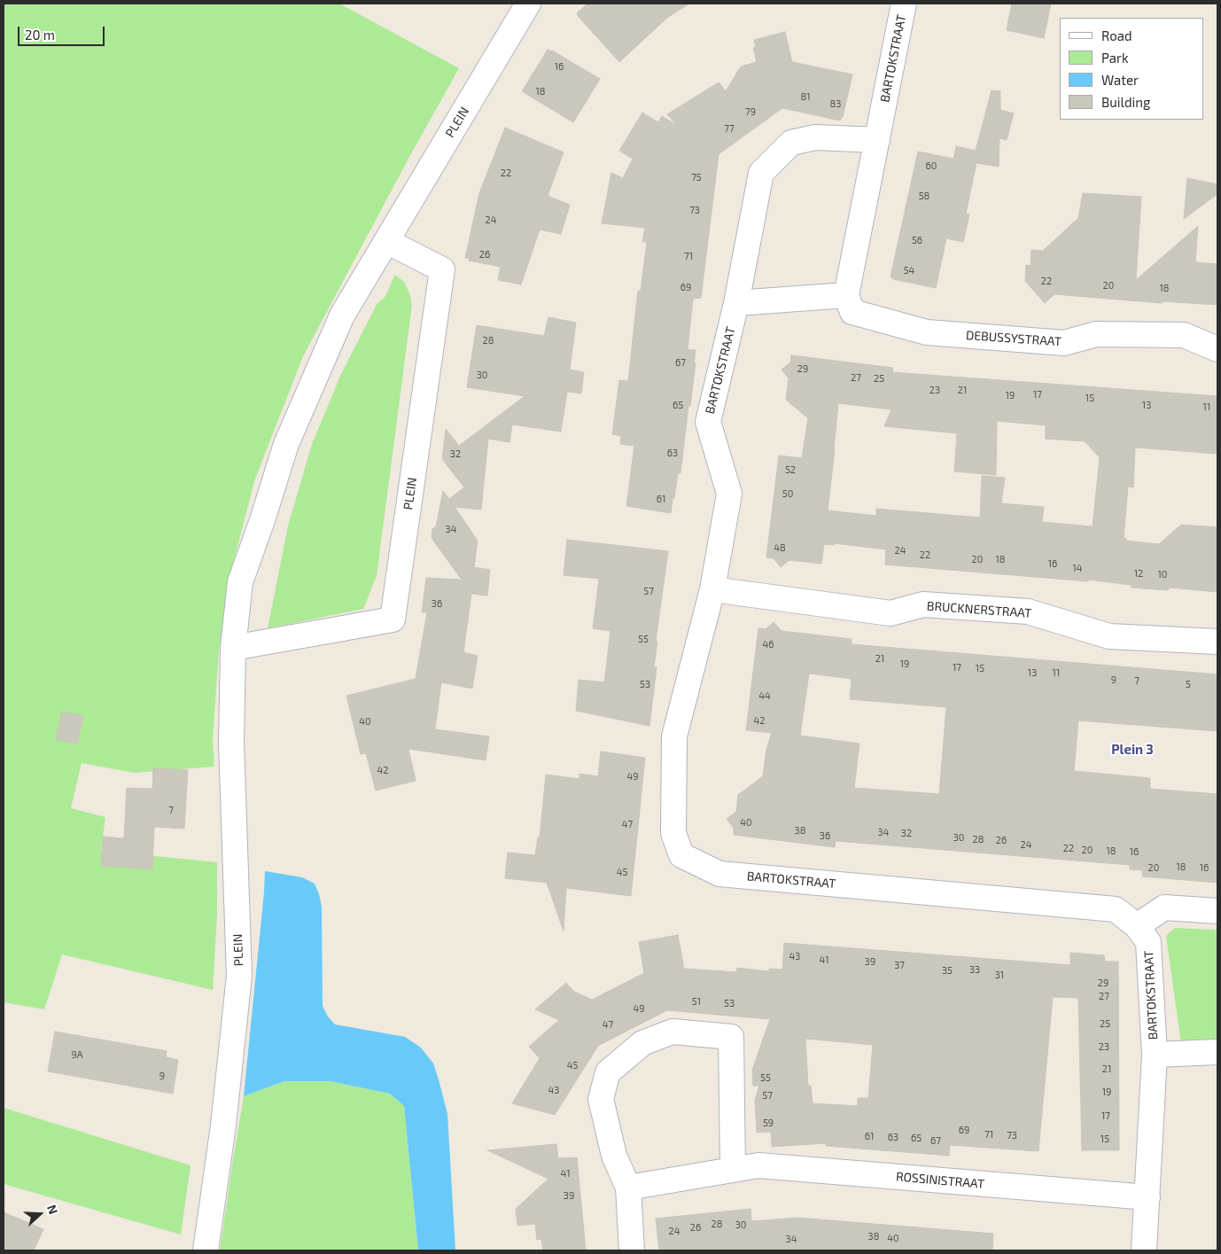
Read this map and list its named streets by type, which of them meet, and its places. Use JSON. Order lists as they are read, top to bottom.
{
  "streets": {
    "street": [
      "BARTOKSTRAAT",
      "PLEIN",
      "DEBUSSYSTRAAT",
      "BRUCKNERSTRAAT",
      "ROSSINISTRAAT"
    ]
  },
  "crossings": [
    ["BARTOKSTRAAT", "DEBUSSYSTRAAT"],
    ["BARTOKSTRAAT", "BRUCKNERSTRAAT"],
    ["BARTOKSTRAAT", "ROSSINISTRAAT"]
  ],
  "districts": ["Plein 3"],
  "house_numbers": [
    "16",
    "18",
    "81",
    "83",
    "79",
    "77",
    "60",
    "22",
    "75",
    "58",
    "73",
    "24",
    "56",
    "26",
    "71",
    "54",
    "22",
    "20",
    "69",
    "18",
    "28",
    "67",
    "29",
    "30",
    "27",
    "25",
    "23",
    "21",
    "17",
    "19",
    "15",
    "65",
    "13",
    "11",
    "63",
    "32",
    "52",
    "50",
    "61",
    "34",
    "48",
    "24",
    "22",
    "20",
    "18",
    "16",
    "14",
    "12",
    "10",
    "57",
    "36",
    "55",
    "46",
    "21",
    "19",
    "17",
    "15",
    "13",
    "11",
    "9",
    "7",
    "53",
    "5",
    "44",
    "42",
    "40",
    "42",
    "49",
    "7",
    "40",
    "47",
    "38",
    "34",
    "32",
    "36",
    "30",
    "28",
    "26",
    "24",
    "22",
    "20",
    "18",
    "16",
    "18",
    "20",
    "16",
    "45",
    "43",
    "41",
    "39",
    "37",
    "33",
    "35",
    "31",
    "29",
    "27",
    "51",
    "53",
    "49",
    "25",
    "47",
    "23",
    "9A",
    "45",
    "21",
    "9",
    "55",
    "43",
    "19",
    "57",
    "17",
    "59",
    "69",
    "71",
    "73",
    "61",
    "63",
    "65",
    "15",
    "67",
    "41",
    "39",
    "28",
    "30",
    "26",
    "24",
    "38",
    "40",
    "34"
  ],
  "legend": [
    "Road",
    "Park",
    "Water",
    "Building"
  ],
  "scale_bar": "20 m",
  "north": "right"
}
